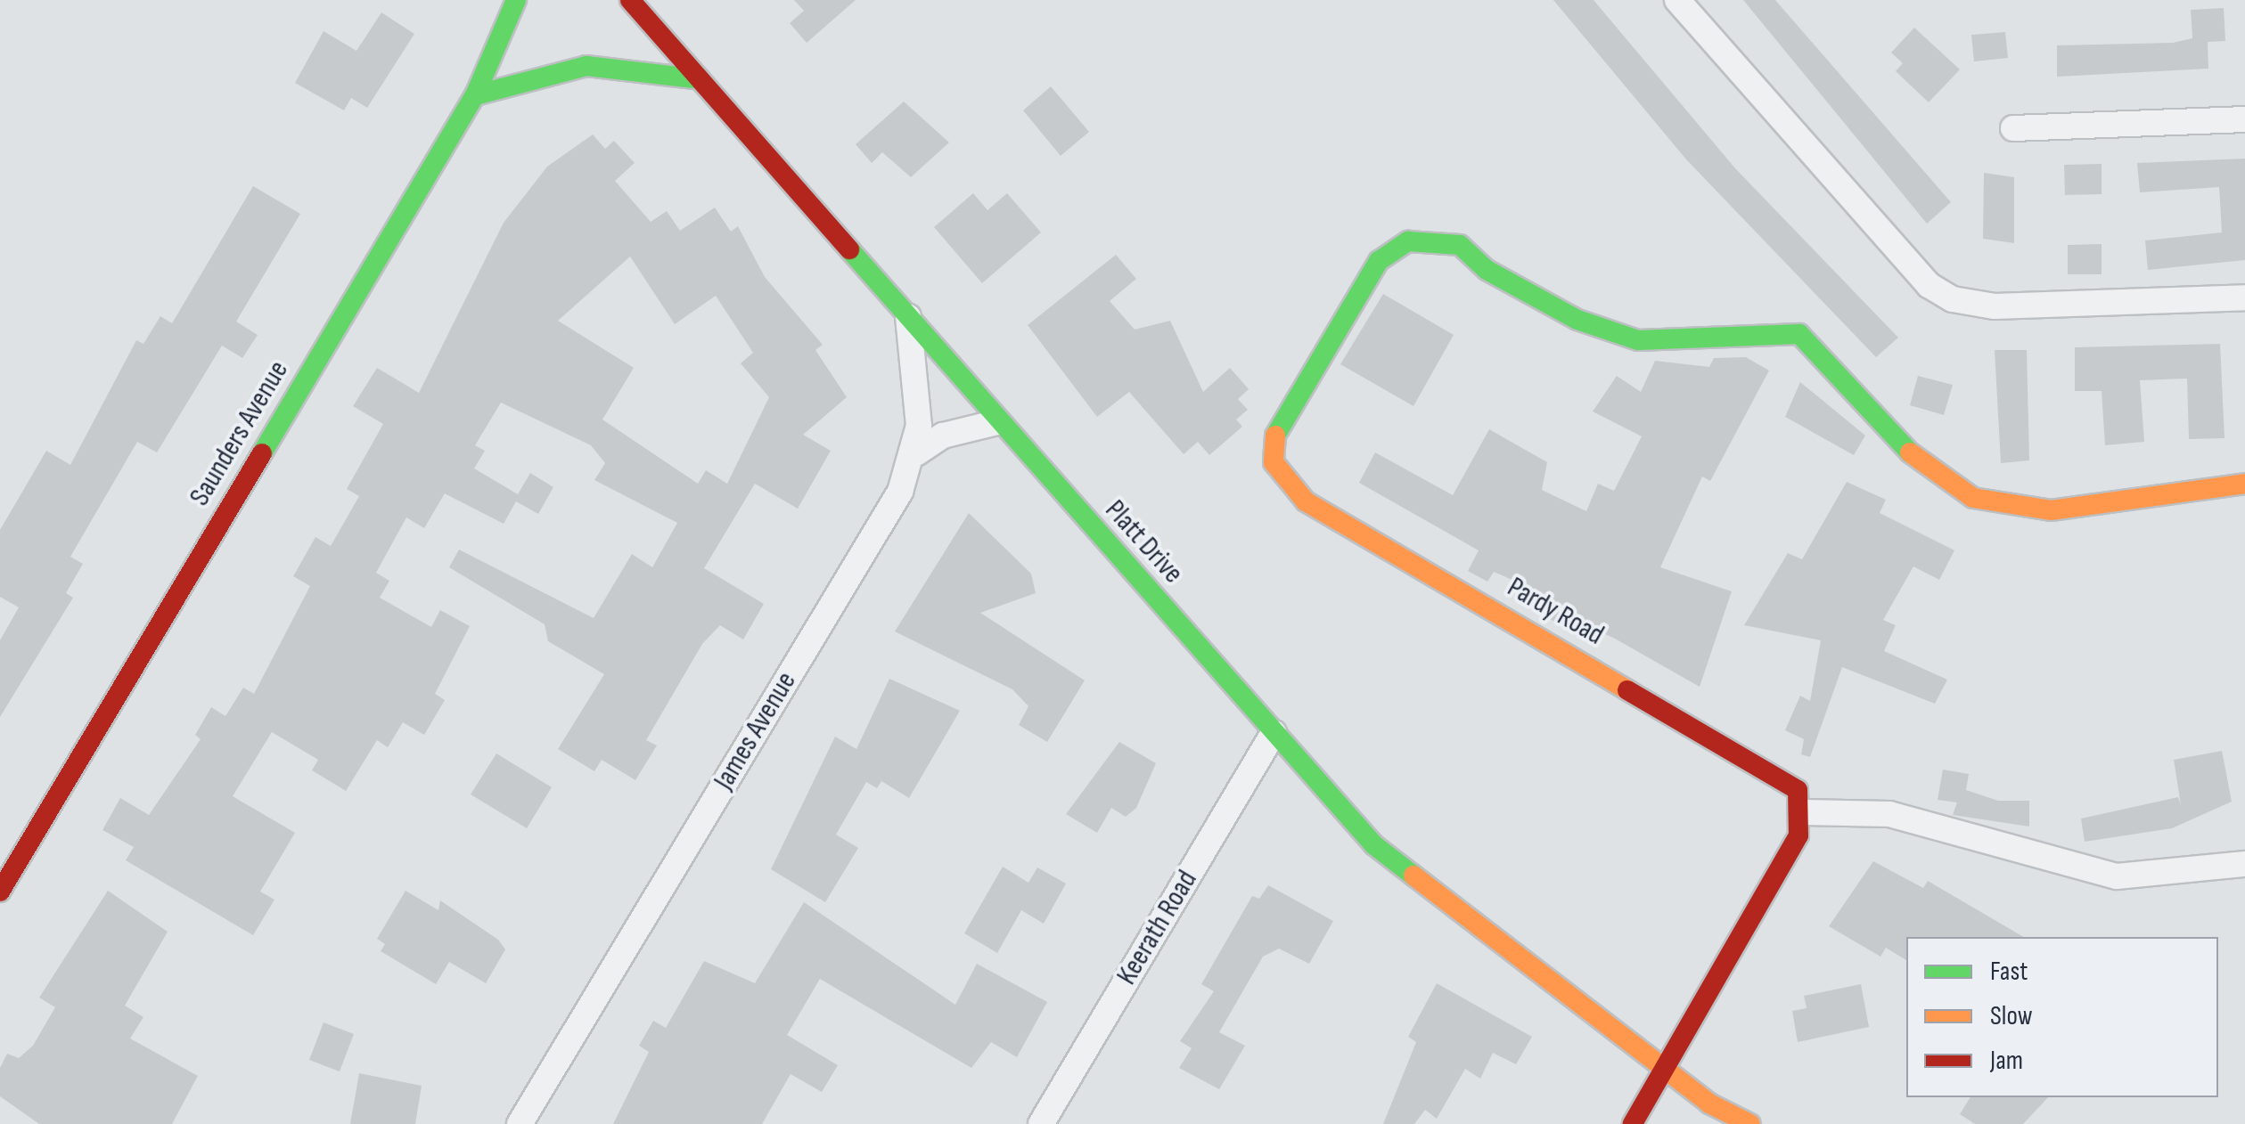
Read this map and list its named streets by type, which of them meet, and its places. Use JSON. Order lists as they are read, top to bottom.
{
  "streets": {
    "street": [
      "Saunders Avenue",
      "Platt Drive",
      "Pardy Road",
      "James Avenue",
      "Keerath Road"
    ]
  },
  "crossings": [
    ["Platt Drive", "Keerath Road"]
  ],
  "legend": ["Fast", "Slow", "Jam"]
}
